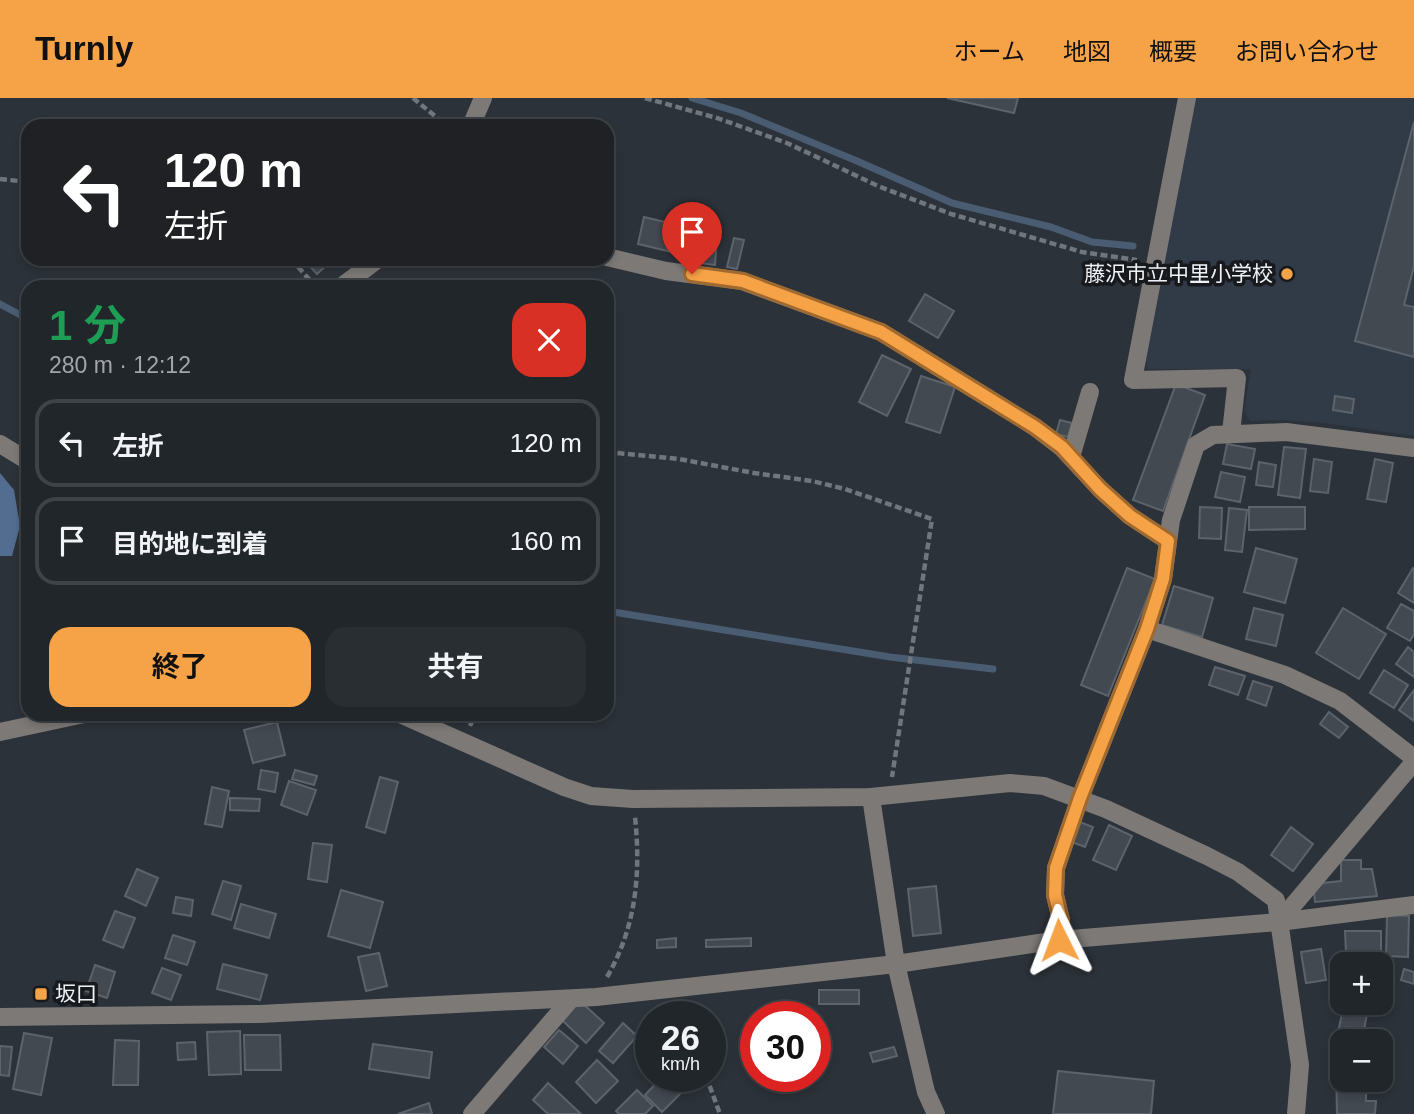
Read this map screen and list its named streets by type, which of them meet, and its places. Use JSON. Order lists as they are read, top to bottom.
{
  "places": {
    "other": ["藤沢市立中里小学校"],
    "transit": ["坂口"]
  },
  "page": {
    "header": "Turnly",
    "nav": [
      "ホーム",
      "地図",
      "概要",
      "お問い合わせ"
    ],
    "turn": ["120 m", "左折"],
    "heading": ["1 分", "280 m · 12:12"],
    "list": [
      {
        "name": "左折",
        "value": "120 m"
      },
      {
        "name": "目的地に到着",
        "value": "160 m"
      }
    ],
    "buttons": ["終了", "共有"],
    "map_buttons": ["+", "−"],
    "speed": "26 km/h",
    "limit": "30"
  }
}
